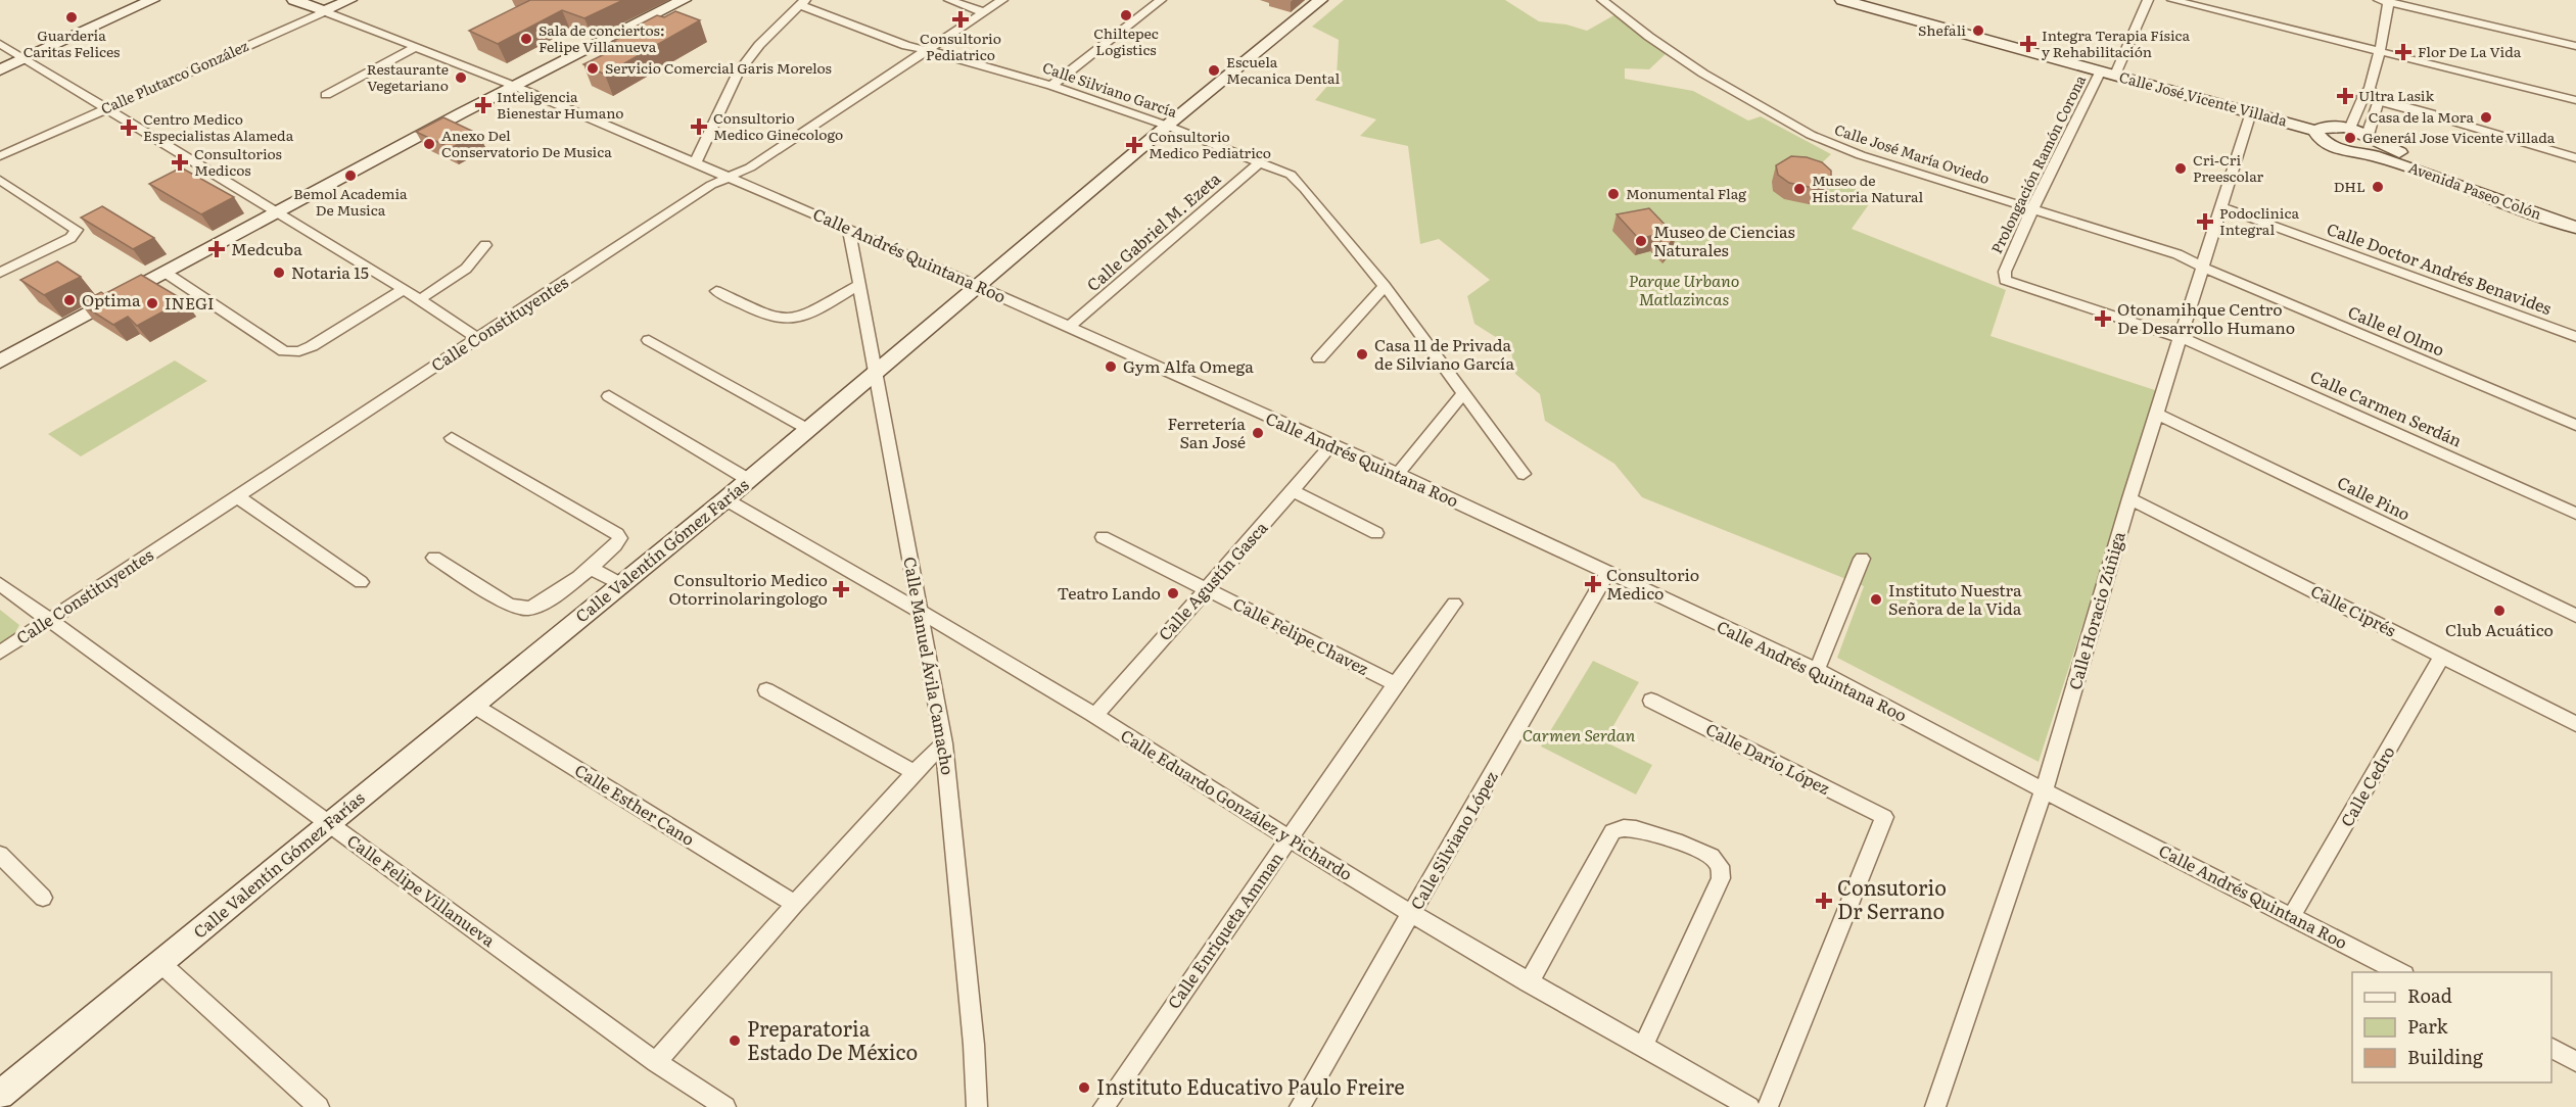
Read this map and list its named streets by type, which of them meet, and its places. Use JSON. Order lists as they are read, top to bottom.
{
  "streets": {
    "main road": [
      "Calle Plutarco González",
      "Calle José Vicente Villada",
      "Avenida Paseo Colón",
      "Calle Andrés Quintana Roo",
      "Calle Valentín Gómez Farías"
    ],
    "street": [
      "Calle Silviano García",
      "Calle José María Oviedo",
      "Prolongación Ramón Corona",
      "Calle Gabriel M. Ezeta",
      "Calle Doctor Andrés Benavides",
      "Calle Constituyentes",
      "Calle el Olmo",
      "Calle Carmen Serdán",
      "Calle Pino",
      "Calle Agustín Gasca",
      "Calle Horacio Zúñiga",
      "Calle Ciprés",
      "Calle Felipe Chavez",
      "Calle Manuel Ávila Camacho",
      "Calle Darío López",
      "Calle Cedro",
      "Calle Esther Cano",
      "Calle Eduardo González y Pichardo",
      "Calle Silviano López",
      "Calle Felipe Villanueva",
      "Calle Enriqueta Amman"
    ]
  },
  "crossings": [
    ["Calle Plutarco González", "Calle Andrés Quintana Roo"],
    ["Calle Silviano García", "Calle Gabriel M. Ezeta"],
    ["Calle Silviano García", "Calle Constituyentes"],
    ["Calle Silviano García", "Calle Valentín Gómez Farías"],
    ["Calle José Vicente Villada", "Prolongación Ramón Corona"],
    ["Calle José Vicente Villada", "Avenida Paseo Colón"],
    ["Calle José Vicente Villada", "Calle Horacio Zúñiga"],
    ["Calle José María Oviedo", "Prolongación Ramón Corona"],
    ["Calle José María Oviedo", "Calle el Olmo"],
    ["Calle José María Oviedo", "Calle Horacio Zúñiga"],
    ["Prolongación Ramón Corona", "Calle Carmen Serdán"],
    ["Calle Gabriel M. Ezeta", "Calle Andrés Quintana Roo"],
    ["Calle Andrés Quintana Roo", "Calle Constituyentes"],
    ["Calle Andrés Quintana Roo", "Calle Valentín Gómez Farías"],
    ["Calle Andrés Quintana Roo", "Calle Agustín Gasca"],
    ["Calle Andrés Quintana Roo", "Calle Horacio Zúñiga"],
    ["Calle Andrés Quintana Roo", "Calle Manuel Ávila Camacho"],
    ["Calle Andrés Quintana Roo", "Calle Cedro"],
    ["Calle Andrés Quintana Roo", "Calle Silviano López"],
    ["Calle Doctor Andrés Benavides", "Calle Horacio Zúñiga"],
    ["Calle Constituyentes", "Calle Felipe Villanueva"],
    ["Calle el Olmo", "Calle Horacio Zúñiga"],
    ["Calle Carmen Serdán", "Calle Horacio Zúñiga"],
    ["Calle Pino", "Calle Horacio Zúñiga"],
    ["Calle Valentín Gómez Farías", "Calle Manuel Ávila Camacho"],
    ["Calle Valentín Gómez Farías", "Calle Esther Cano"],
    ["Calle Valentín Gómez Farías", "Calle Eduardo González y Pichardo"],
    ["Calle Valentín Gómez Farías", "Calle Felipe Villanueva"],
    ["Calle Agustín Gasca", "Calle Felipe Chavez"],
    ["Calle Agustín Gasca", "Calle Eduardo González y Pichardo"],
    ["Calle Horacio Zúñiga", "Calle Ciprés"],
    ["Calle Ciprés", "Calle Cedro"],
    ["Calle Felipe Chavez", "Calle Enriqueta Amman"],
    ["Calle Manuel Ávila Camacho", "Calle Eduardo González y Pichardo"],
    ["Calle Eduardo González y Pichardo", "Calle Silviano López"],
    ["Calle Eduardo González y Pichardo", "Calle Enriqueta Amman"]
  ],
  "parks": ["Parque Urbano Matlazincas", "Carmen Serdan"],
  "places": {
    "other": [
      "Chiltepec Logistics",
      "Guarderia Caritas Felices",
      "Shefali",
      "Sala de conciertos: Felipe Villanueva",
      "Servicio Comercial Garis Morelos",
      "Escuela Mecanica Dental",
      "Restaurante Vegetariano",
      "Casa de la Mora",
      "Generál Jose Vicente Villada",
      "Anexo Del Conservatorio De Musica",
      "Cri-Cri Preescolar",
      "Bemol Academia De Musica",
      "DHL",
      "Museo de Historia Natural",
      "Monumental Flag",
      "Museo de Ciencias Naturales",
      "Notaria 15",
      "Optima",
      "INEGI",
      "Casa 11 de Privada de Silviano García",
      "Gym Alfa Omega",
      "Ferretería San José",
      "Teatro Lando",
      "Instituto Nuestra Señora de la Vida",
      "Club Acuático",
      "Preparatoria Estado De México",
      "Instituto Educativo Paulo Freire"
    ],
    "health": [
      "Consultorio Pediatrico",
      "Integra Terapia Física y Rehabilitación",
      "Flor De La Vida",
      "Ultra Lasik",
      "Inteligencia Bienestar Humano",
      "Consultorio Medico Ginecologo",
      "Centro Medico Especialistas Alameda",
      "Consultorio Medico Pediatrico",
      "Consultorios Medicos",
      "Podoclinica Integral",
      "Medcuba",
      "Otonamihque Centro De Desarrollo Humano",
      "Consultorio Medico",
      "Consultorio Medico Otorrinolaringologo",
      "Consutorio Dr Serrano"
    ]
  },
  "legend": ["Road", "Park", "Building"]
}
